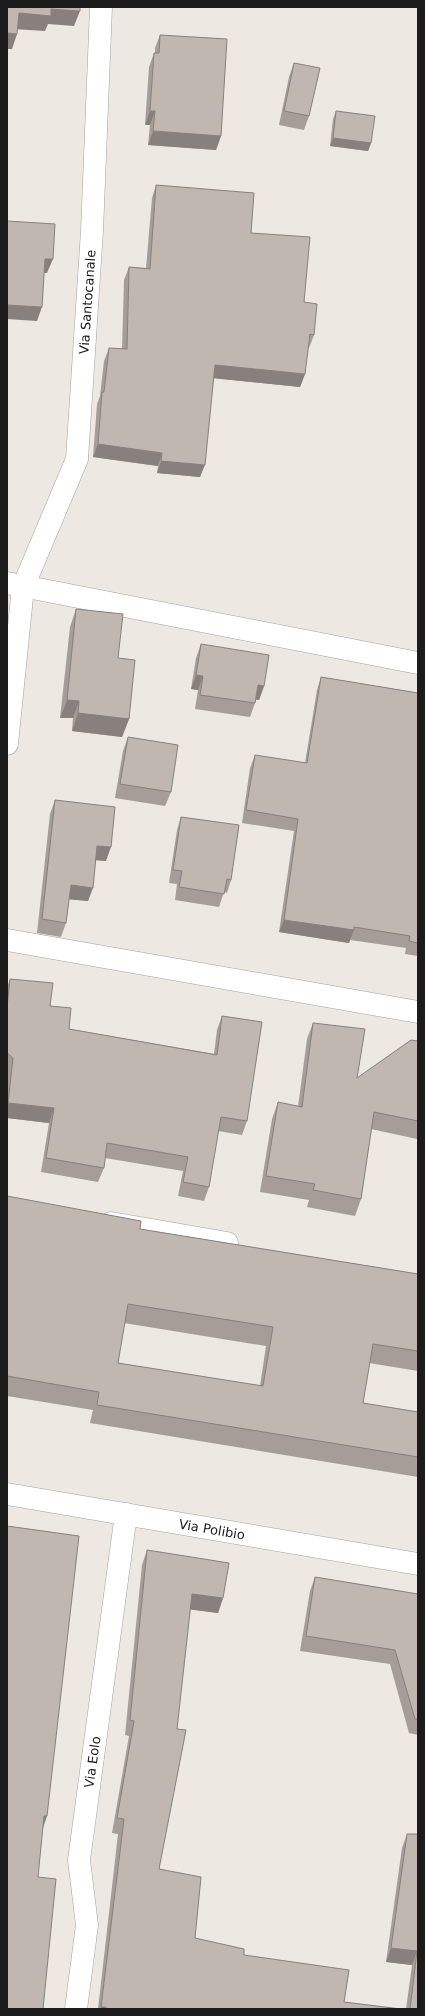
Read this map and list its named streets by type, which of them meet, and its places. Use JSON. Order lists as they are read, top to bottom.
{
  "streets": {
    "street": ["Via Santocanale", "Via Polibio", "Via Eolo"]
  },
  "crossings": [
    ["Via Polibio", "Via Eolo"]
  ]
}
